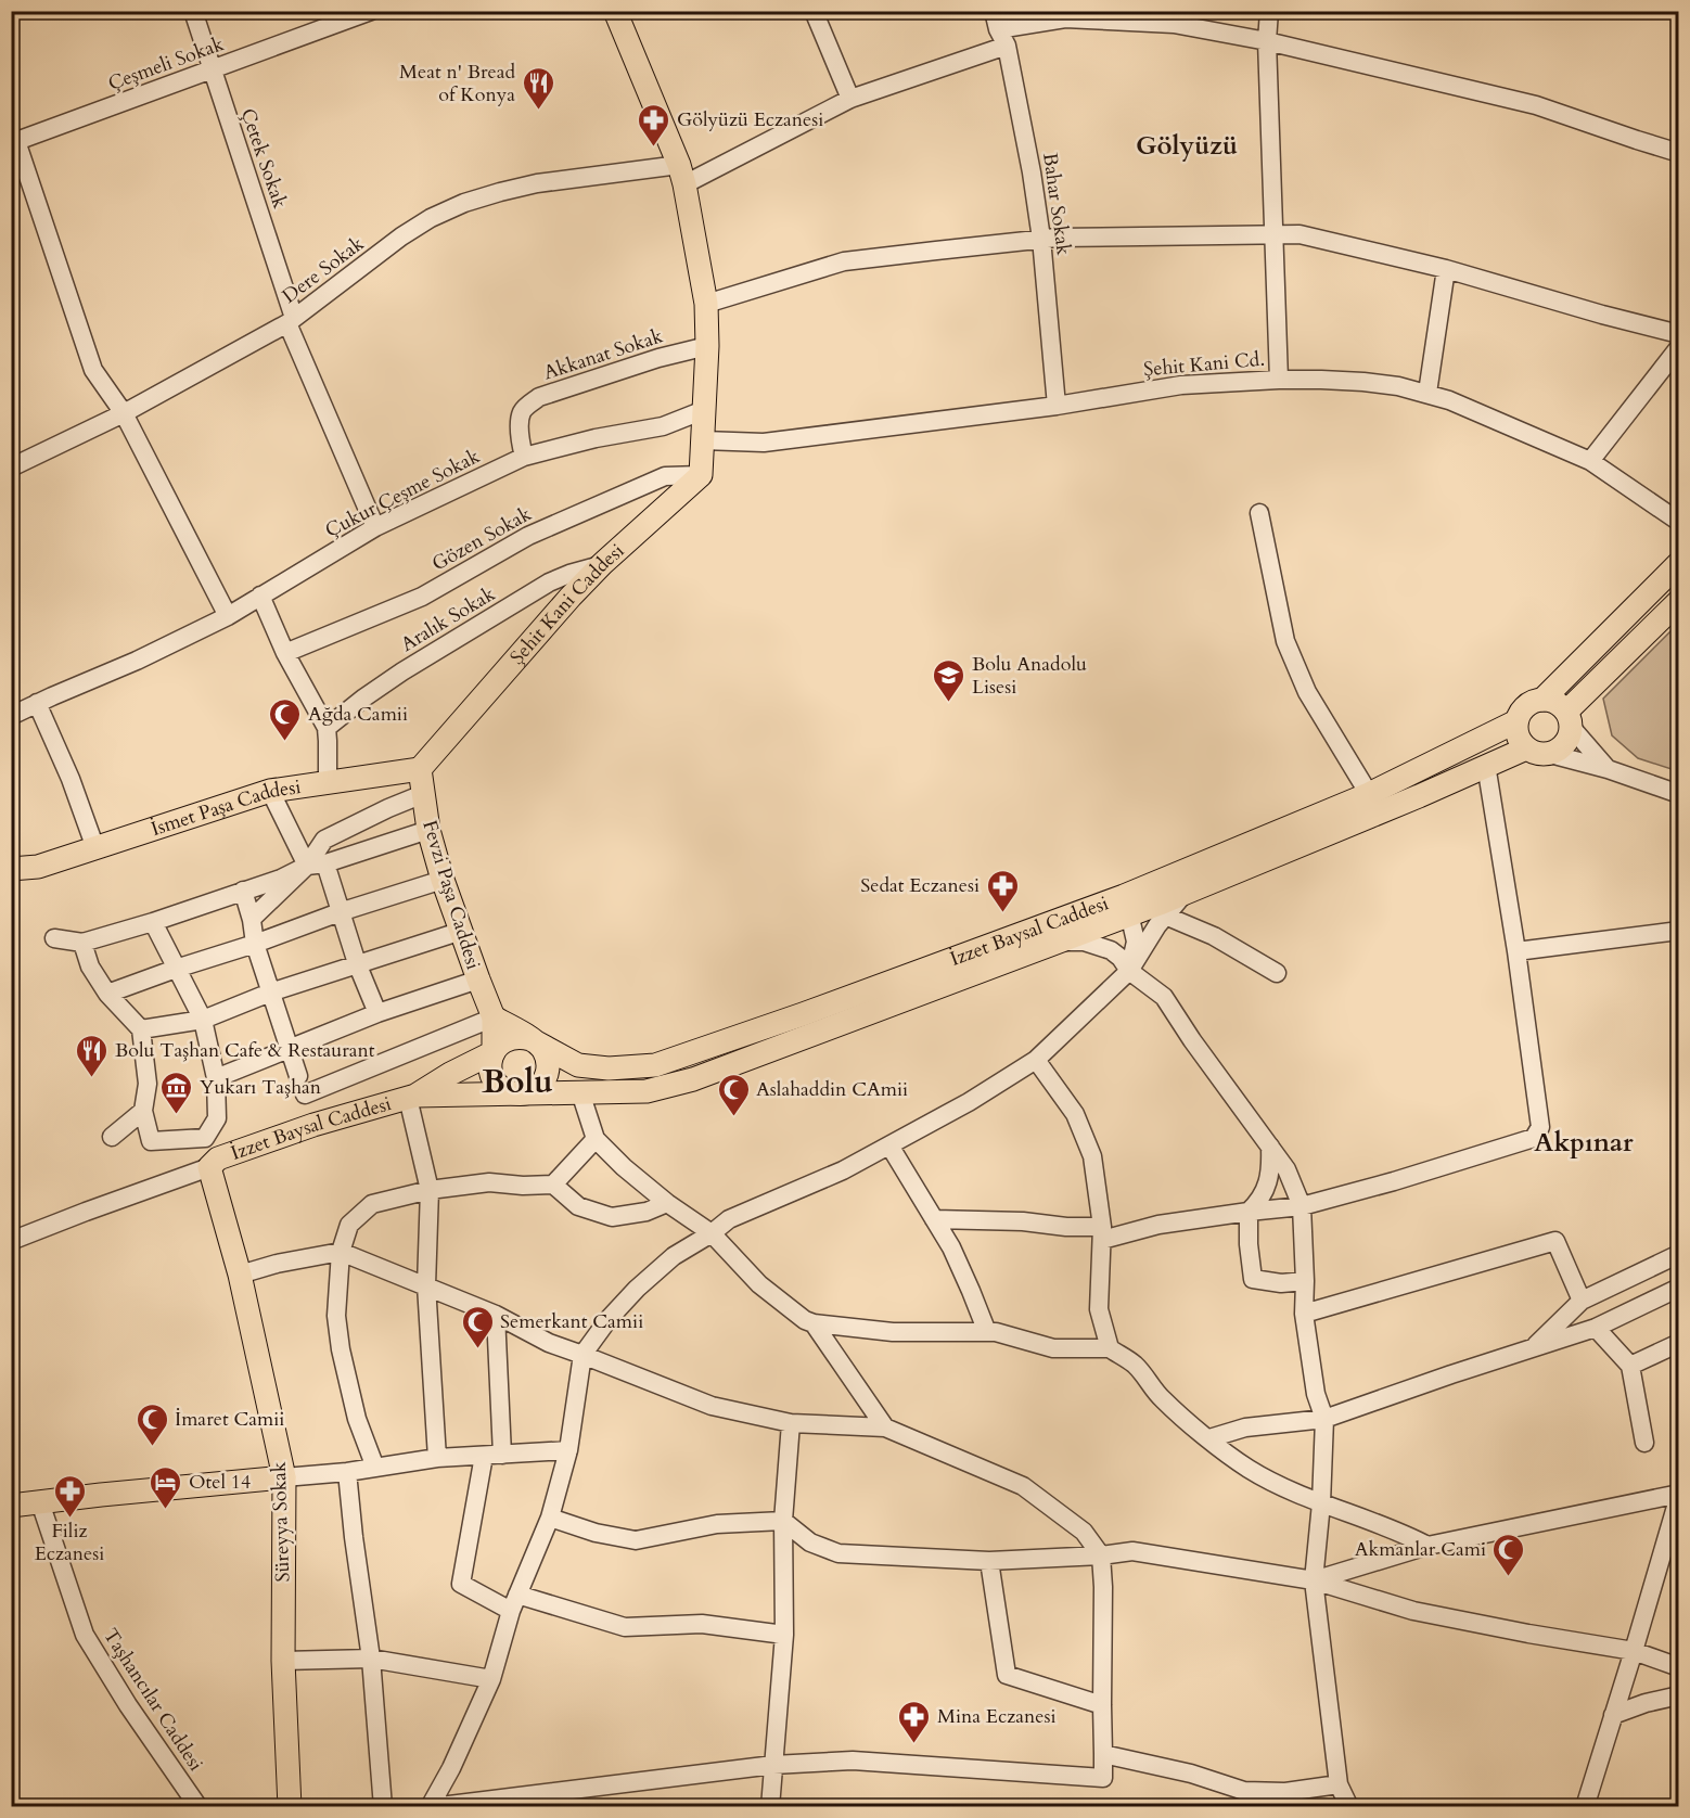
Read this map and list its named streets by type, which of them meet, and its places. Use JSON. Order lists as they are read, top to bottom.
{
  "streets": {
    "main road": [
      "Şehit Kani Caddesi",
      "İsmet Paşa Caddesi",
      "Fevzi Paşa Caddesi",
      "İzzet Baysal Caddesi",
      "Süreyya Sokak"
    ],
    "street": [
      "Çeşmeli Sokak",
      "Çetek Sokak",
      "Bahar Sokak",
      "Dere Sokak",
      "Akkanat Sokak",
      "Şehit Kani Cd.",
      "Çukur Çeşme Sokak",
      "Gözen Sokak",
      "Aralık Sokak",
      "Taşhancılar Caddesi"
    ]
  },
  "crossings": [
    ["Çeşmeli Sokak", "Çetek Sokak"],
    ["Çetek Sokak", "Dere Sokak"],
    ["Çetek Sokak", "Çukur Çeşme Sokak"],
    ["Bahar Sokak", "Şehit Kani Cd."],
    ["Akkanat Sokak", "Çukur Çeşme Sokak"],
    ["Gözen Sokak", "Şehit Kani Caddesi"],
    ["Şehit Kani Caddesi", "Aralık Sokak"],
    ["Şehit Kani Caddesi", "İsmet Paşa Caddesi"],
    ["Şehit Kani Caddesi", "Fevzi Paşa Caddesi"],
    ["İsmet Paşa Caddesi", "Fevzi Paşa Caddesi"],
    ["Fevzi Paşa Caddesi", "İzzet Baysal Caddesi"],
    ["İzzet Baysal Caddesi", "Süreyya Sokak"]
  ],
  "districts": ["Gölyüzü", "Bolu", "Akpınar"],
  "places": {
    "restaurant": ["Meat n' Bread of Konya", "Bolu Taşhan Cafe & Restaurant"],
    "pharmacy": [
      "Gölyüzü Eczanesi",
      "Sedat Eczanesi",
      "Filiz Eczanesi",
      "Mina Eczanesi"
    ],
    "school or university": ["Bolu Anadolu Lisesi"],
    "mosque": [
      "Ağda Camii",
      "Aslahaddin CAmii",
      "Semerkant Camii",
      "İmaret Camii",
      "Akmanlar Cami"
    ],
    "museum": ["Yukarı Taşhan"],
    "hotel": ["Otel 14"]
  }
}
